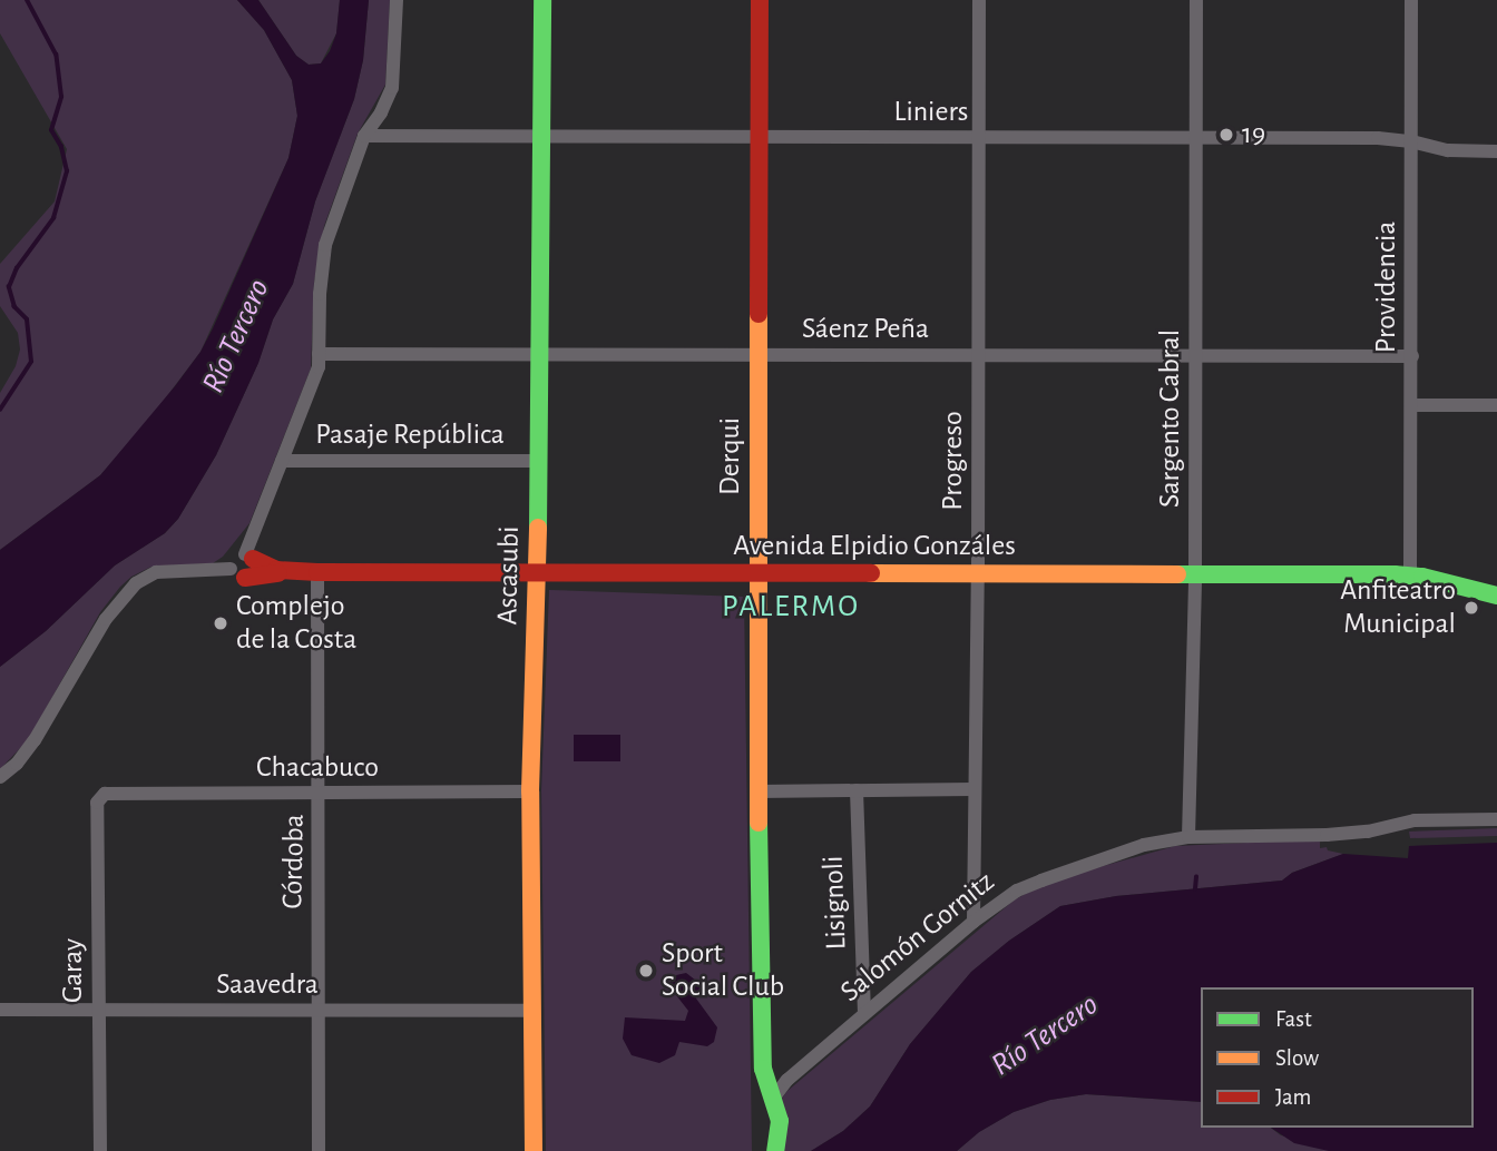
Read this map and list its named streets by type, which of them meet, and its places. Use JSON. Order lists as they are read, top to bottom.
{
  "streets": {
    "street": [
      "Liniers",
      "Providencia",
      "Sáenz Peña",
      "Sargento Cabral",
      "Pasaje República",
      "Derqui",
      "Progreso",
      "Avenida Elpidio Gonzáles",
      "Ascasubi",
      "Chacabuco",
      "Córdoba",
      "Lisignoli",
      "Salomón Gornitz",
      "Garay",
      "Saavedra"
    ]
  },
  "crossings": [
    ["Liniers", "Providencia"],
    ["Liniers", "Sargento Cabral"],
    ["Liniers", "Derqui"],
    ["Liniers", "Progreso"],
    ["Liniers", "Ascasubi"],
    ["Providencia", "Sáenz Peña"],
    ["Providencia", "Avenida Elpidio Gonzáles"],
    ["Sáenz Peña", "Sargento Cabral"],
    ["Sáenz Peña", "Derqui"],
    ["Sáenz Peña", "Progreso"],
    ["Sáenz Peña", "Ascasubi"],
    ["Sargento Cabral", "Avenida Elpidio Gonzáles"],
    ["Sargento Cabral", "Salomón Gornitz"],
    ["Pasaje República", "Ascasubi"],
    ["Derqui", "Avenida Elpidio Gonzáles"],
    ["Derqui", "Salomón Gornitz"],
    ["Progreso", "Avenida Elpidio Gonzáles"],
    ["Progreso", "Salomón Gornitz"],
    ["Avenida Elpidio Gonzáles", "Ascasubi"],
    ["Avenida Elpidio Gonzáles", "Córdoba"],
    ["Ascasubi", "Chacabuco"],
    ["Ascasubi", "Saavedra"],
    ["Chacabuco", "Córdoba"],
    ["Chacabuco", "Garay"],
    ["Córdoba", "Saavedra"],
    ["Lisignoli", "Salomón Gornitz"],
    ["Garay", "Saavedra"]
  ],
  "districts": ["PALERMO"],
  "water": ["Río Tercero"],
  "places": [
    "19",
    "Anfiteatro Municipal",
    "Complejo de la Costa",
    "Sport Social Club"
  ],
  "legend": ["Fast", "Slow", "Jam"]
}
